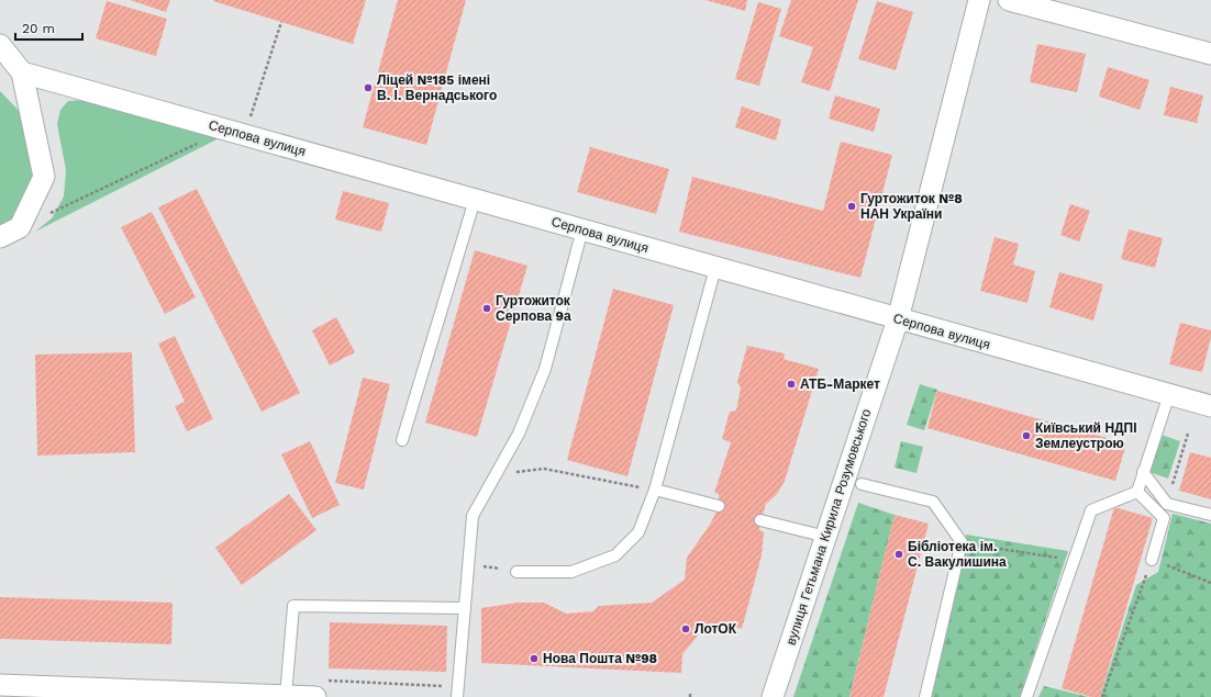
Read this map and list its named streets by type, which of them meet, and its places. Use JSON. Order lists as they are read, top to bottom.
{
  "streets": {
    "street": ["Серпова вулиця", "вулиця Гетьмана Кирила Розумовського"]
  },
  "crossings": [
    ["Серпова вулиця", "вулиця Гетьмана Кирила Розумовського"]
  ],
  "places": [
    "Ліцей №185 імені В. І. Вернадського",
    "Гуртожиток №8 НАН України",
    "Гуртожиток Серпова 9а",
    "АТБ-Маркет",
    "Київський НДПІ Землеустрою",
    "Бібліотека ім. С. Вакулишина",
    "ЛотОК",
    "Нова Пошта №98"
  ],
  "scale_bar": "20 m"
}
